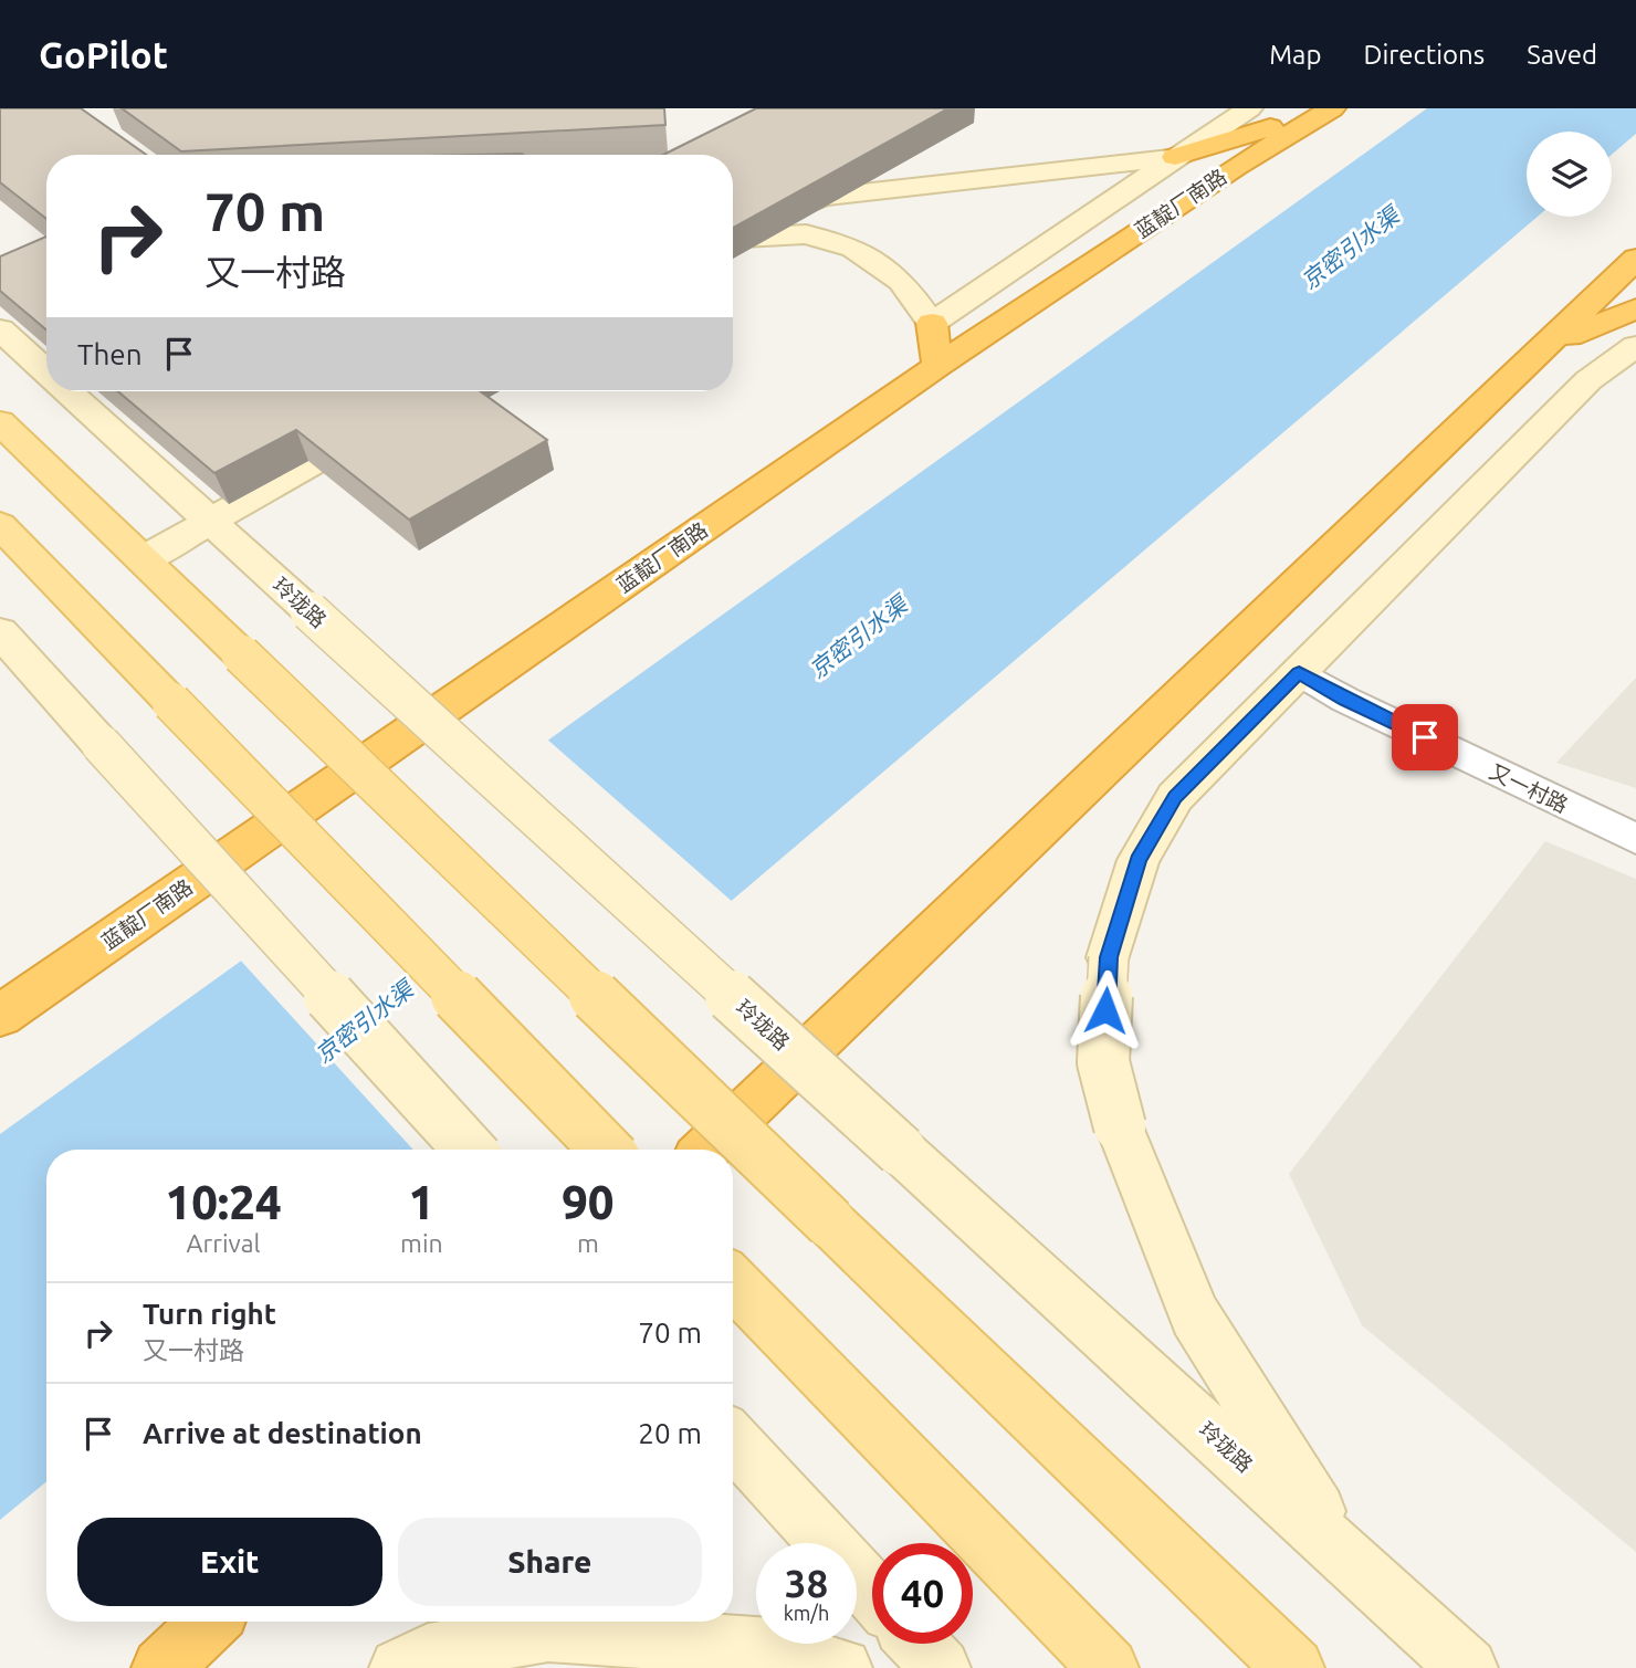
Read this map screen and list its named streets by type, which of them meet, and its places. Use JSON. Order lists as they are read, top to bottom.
{
  "streets": {
    "highway": ["蓝靛厂南路"],
    "street": ["玲珑路", "又一村路"]
  },
  "water": ["京密引水渠"],
  "page": {
    "header": "GoPilot",
    "nav": ["Map", "Directions", "Saved"],
    "turn": ["70 m", "又一村路"],
    "then": "Then",
    "eta": [
      "10:24",
      "Arrival",
      "1",
      "min",
      "90",
      "m"
    ],
    "list": [
      {
        "name": "Turn right",
        "note": "又一村路",
        "value": "70 m"
      },
      {
        "name": "Arrive at destination",
        "value": "20 m"
      }
    ],
    "buttons": ["Exit", "Share"],
    "speed": "38 km/h",
    "limit": "40"
  }
}
